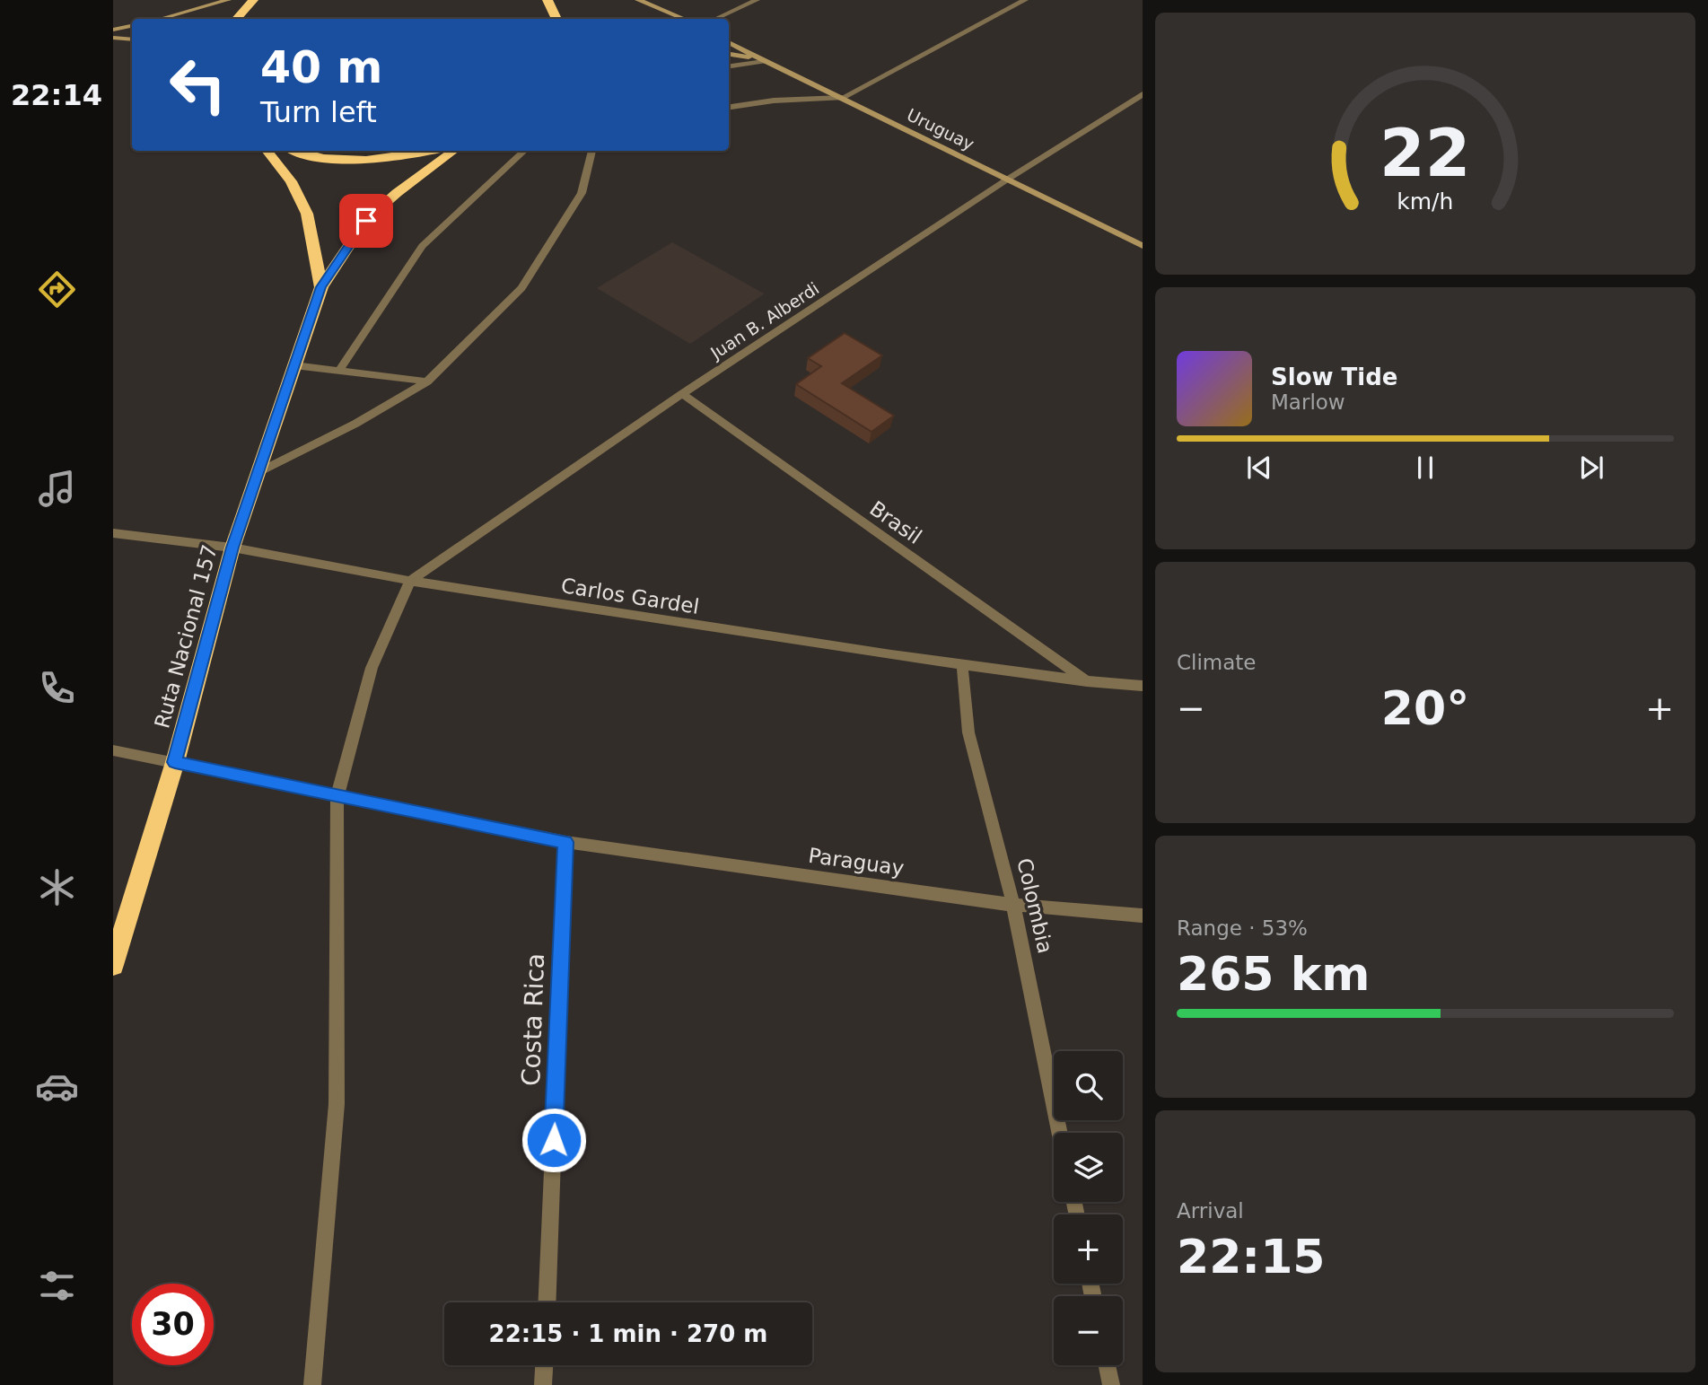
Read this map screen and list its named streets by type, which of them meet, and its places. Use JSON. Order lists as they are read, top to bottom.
{
  "streets": {
    "highway": ["Ruta Nacional 157"],
    "main road": ["Uruguay"],
    "street": [
      "Juan B. Alberdi",
      "Brasil",
      "Carlos Gardel",
      "Paraguay",
      "Colombia",
      "Costa Rica"
    ]
  },
  "crossings": [
    ["Uruguay", "Juan B. Alberdi"],
    ["Juan B. Alberdi", "Brasil"],
    ["Juan B. Alberdi", "Carlos Gardel"],
    ["Brasil", "Carlos Gardel"],
    ["Carlos Gardel", "Ruta Nacional 157"],
    ["Carlos Gardel", "Colombia"],
    ["Ruta Nacional 157", "Paraguay"],
    ["Paraguay", "Colombia"],
    ["Paraguay", "Costa Rica"]
  ],
  "page": {
    "tabs": "22:14",
    "turn": ["40 m", "Turn left"],
    "song": ["Slow Tide", "Marlow"],
    "tile": [
      "Climate",
      ["Range · 53%", "265 km"],
      ["Arrival", "22:15"]
    ],
    "heat": ["−", "20°", "+"],
    "map_buttons": ["+", "−"],
    "limit": "30",
    "trip": "22:15 · 1 min · 270 m",
    "gauge": ["22", "km/h"]
  }
}
